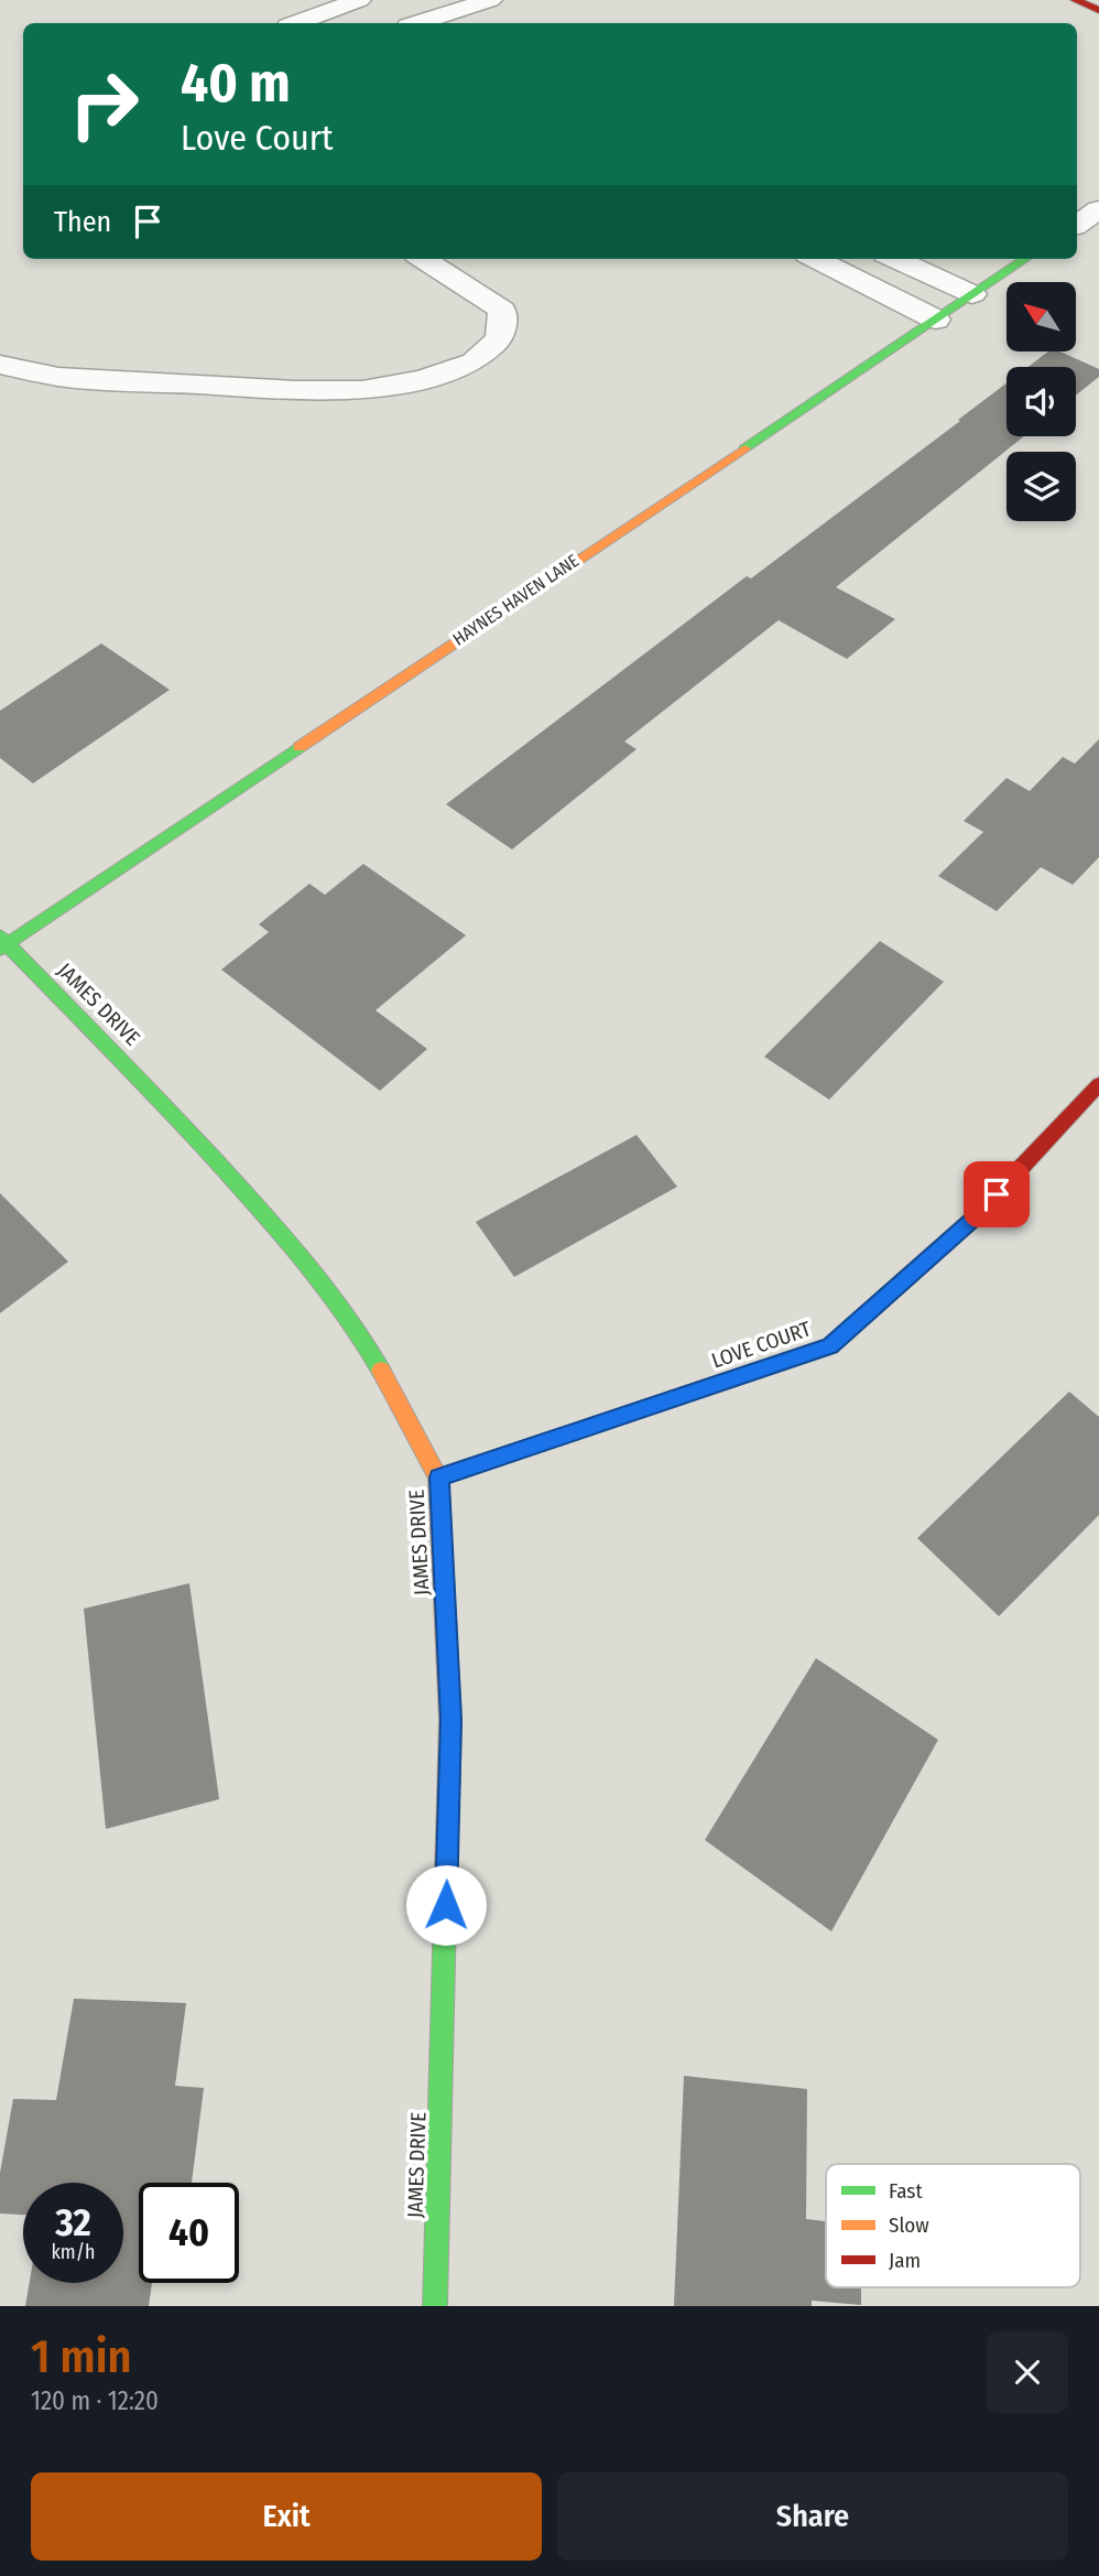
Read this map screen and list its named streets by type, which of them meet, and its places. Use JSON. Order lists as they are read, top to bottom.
{
  "streets": {
    "street": ["HAYNES HAVEN LANE", "JAMES DRIVE", "LOVE COURT"]
  },
  "crossings": [
    ["HAYNES HAVEN LANE", "JAMES DRIVE"],
    ["JAMES DRIVE", "LOVE COURT"]
  ],
  "legend": ["Fast", "Slow", "Jam"],
  "north": "top left",
  "page": {
    "turn": ["40 m", "Love Court"],
    "then": "Then",
    "speed": "32 km/h",
    "limit": "40",
    "heading": ["1 min", "120 m · 12:20"],
    "buttons": ["Exit", "Share"]
  }
}
